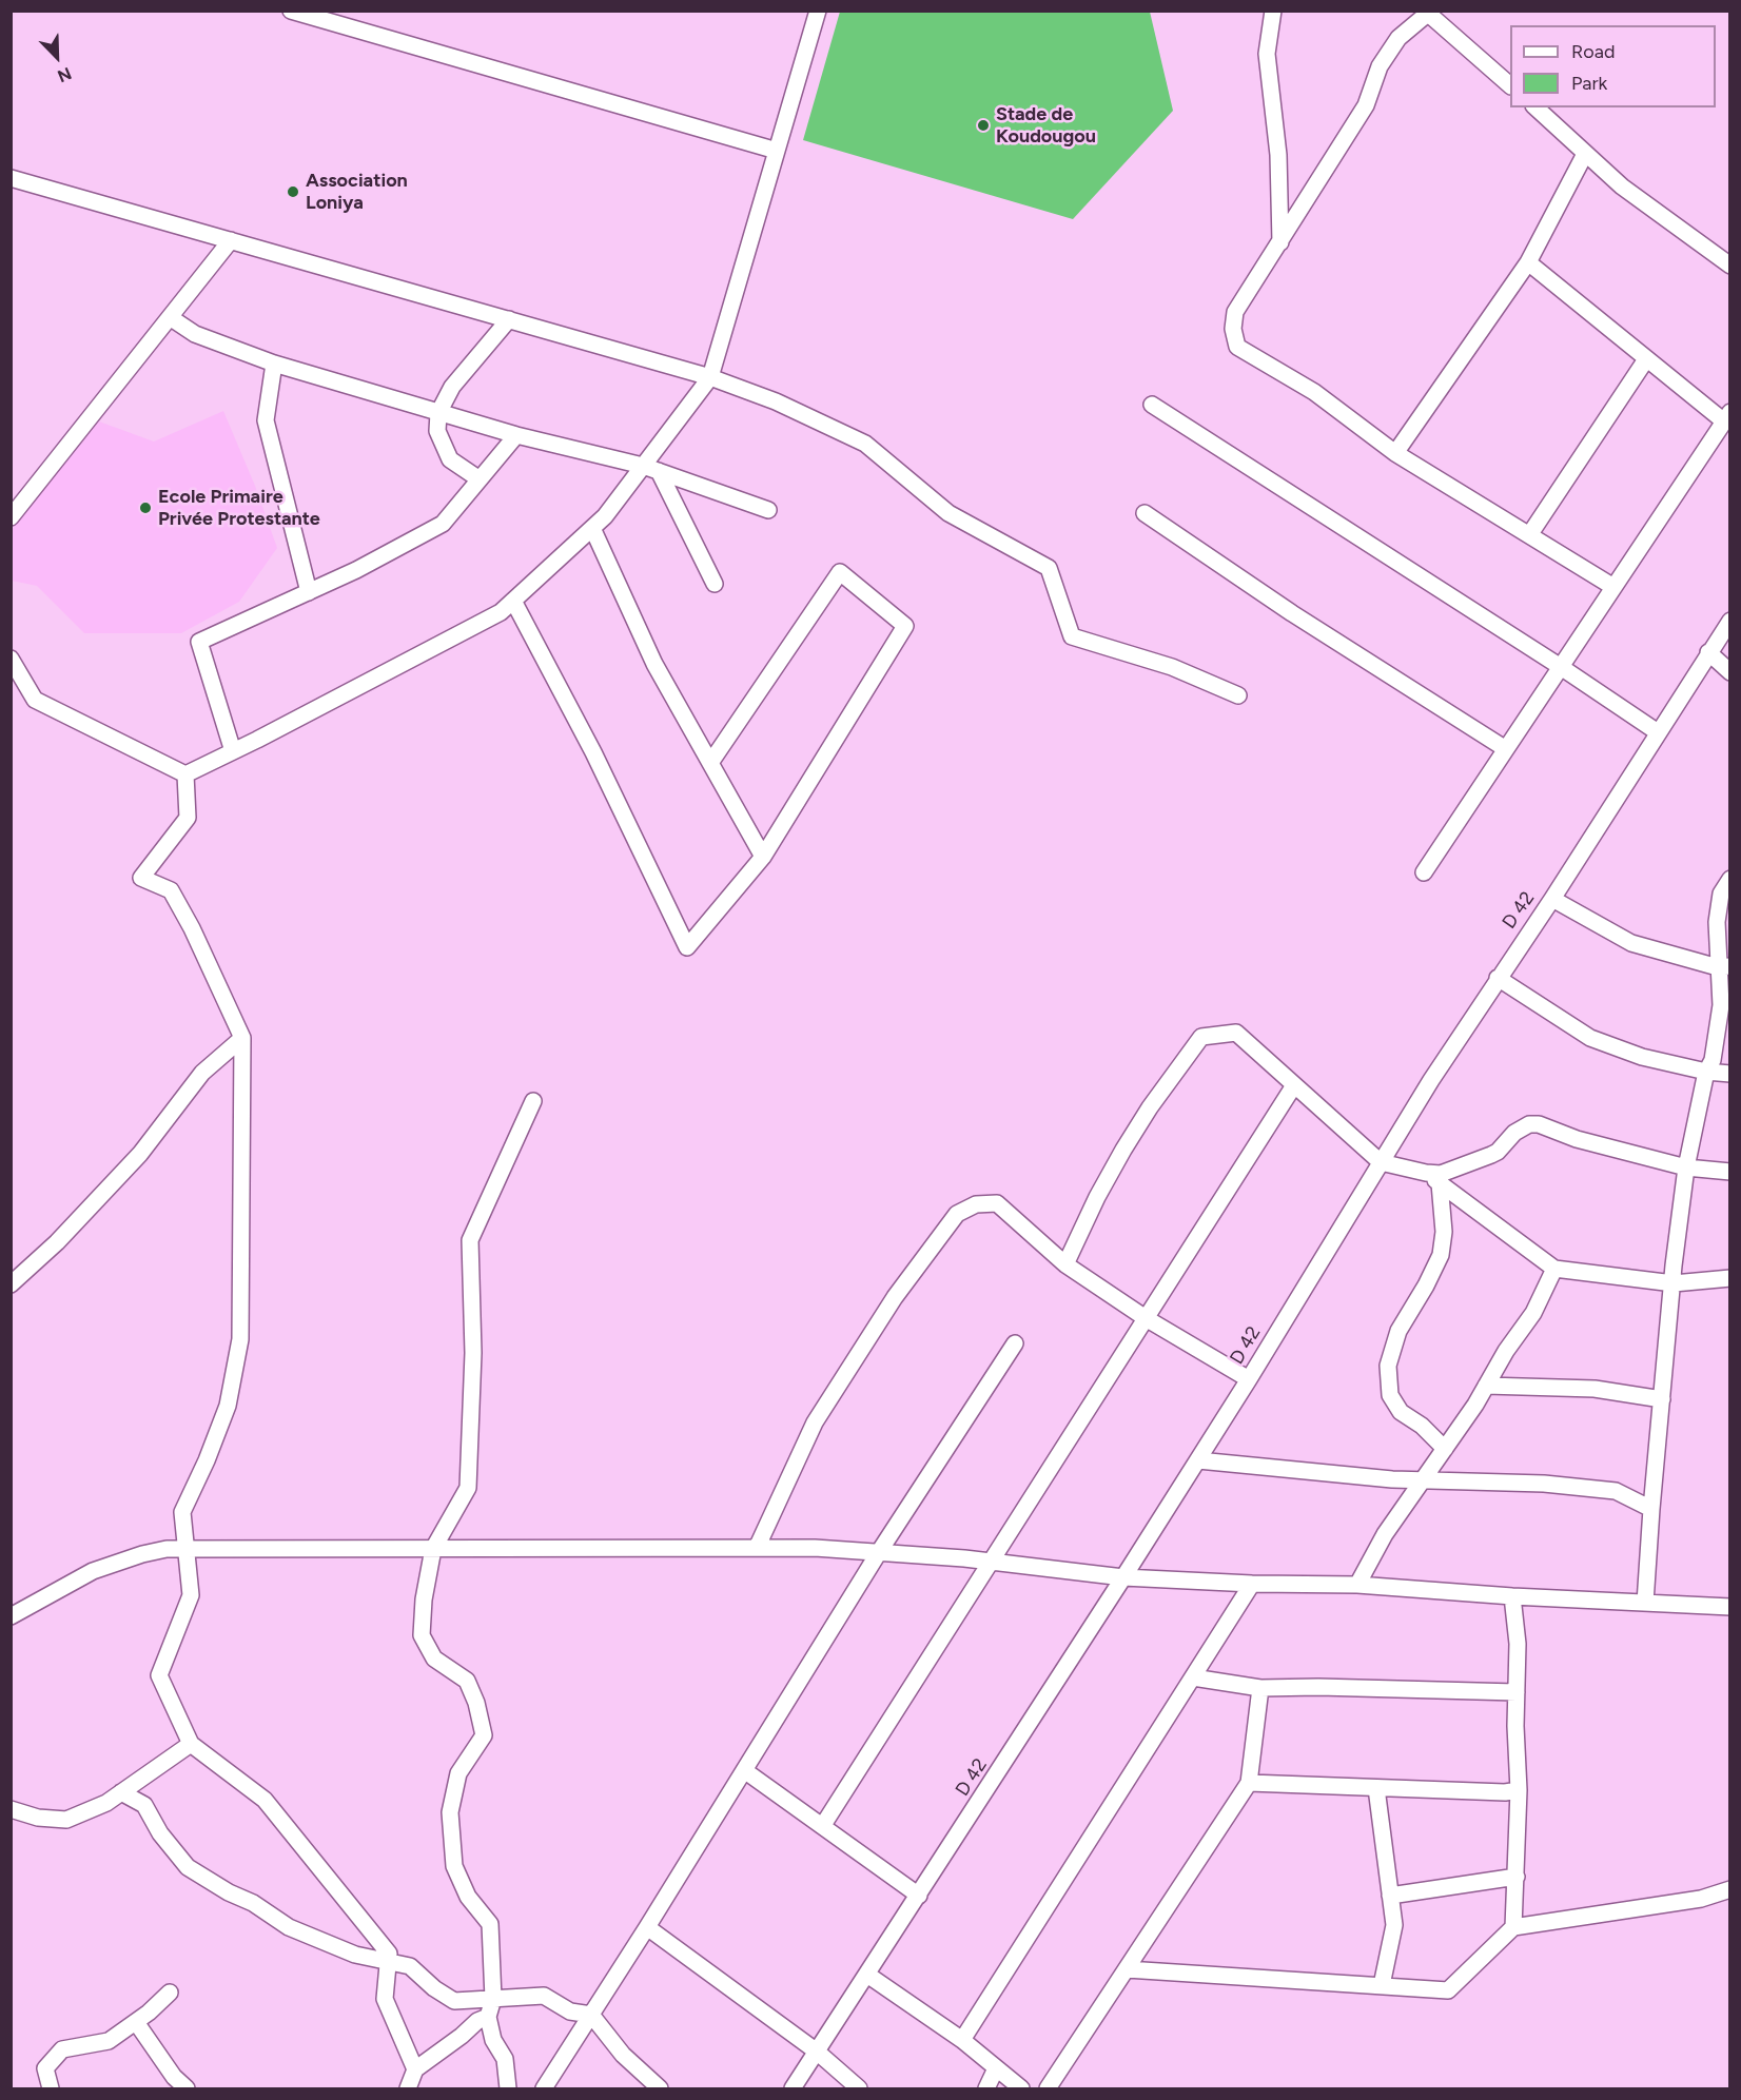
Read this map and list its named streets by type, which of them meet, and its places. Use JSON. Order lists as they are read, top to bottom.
{
  "streets": {
    "street": ["D 42"]
  },
  "places": ["Stade de Koudougou", "Association Loniya", "Ecole Primaire Privée Protestante"],
  "legend": ["Road", "Park"],
  "north": "bottom right"
}
